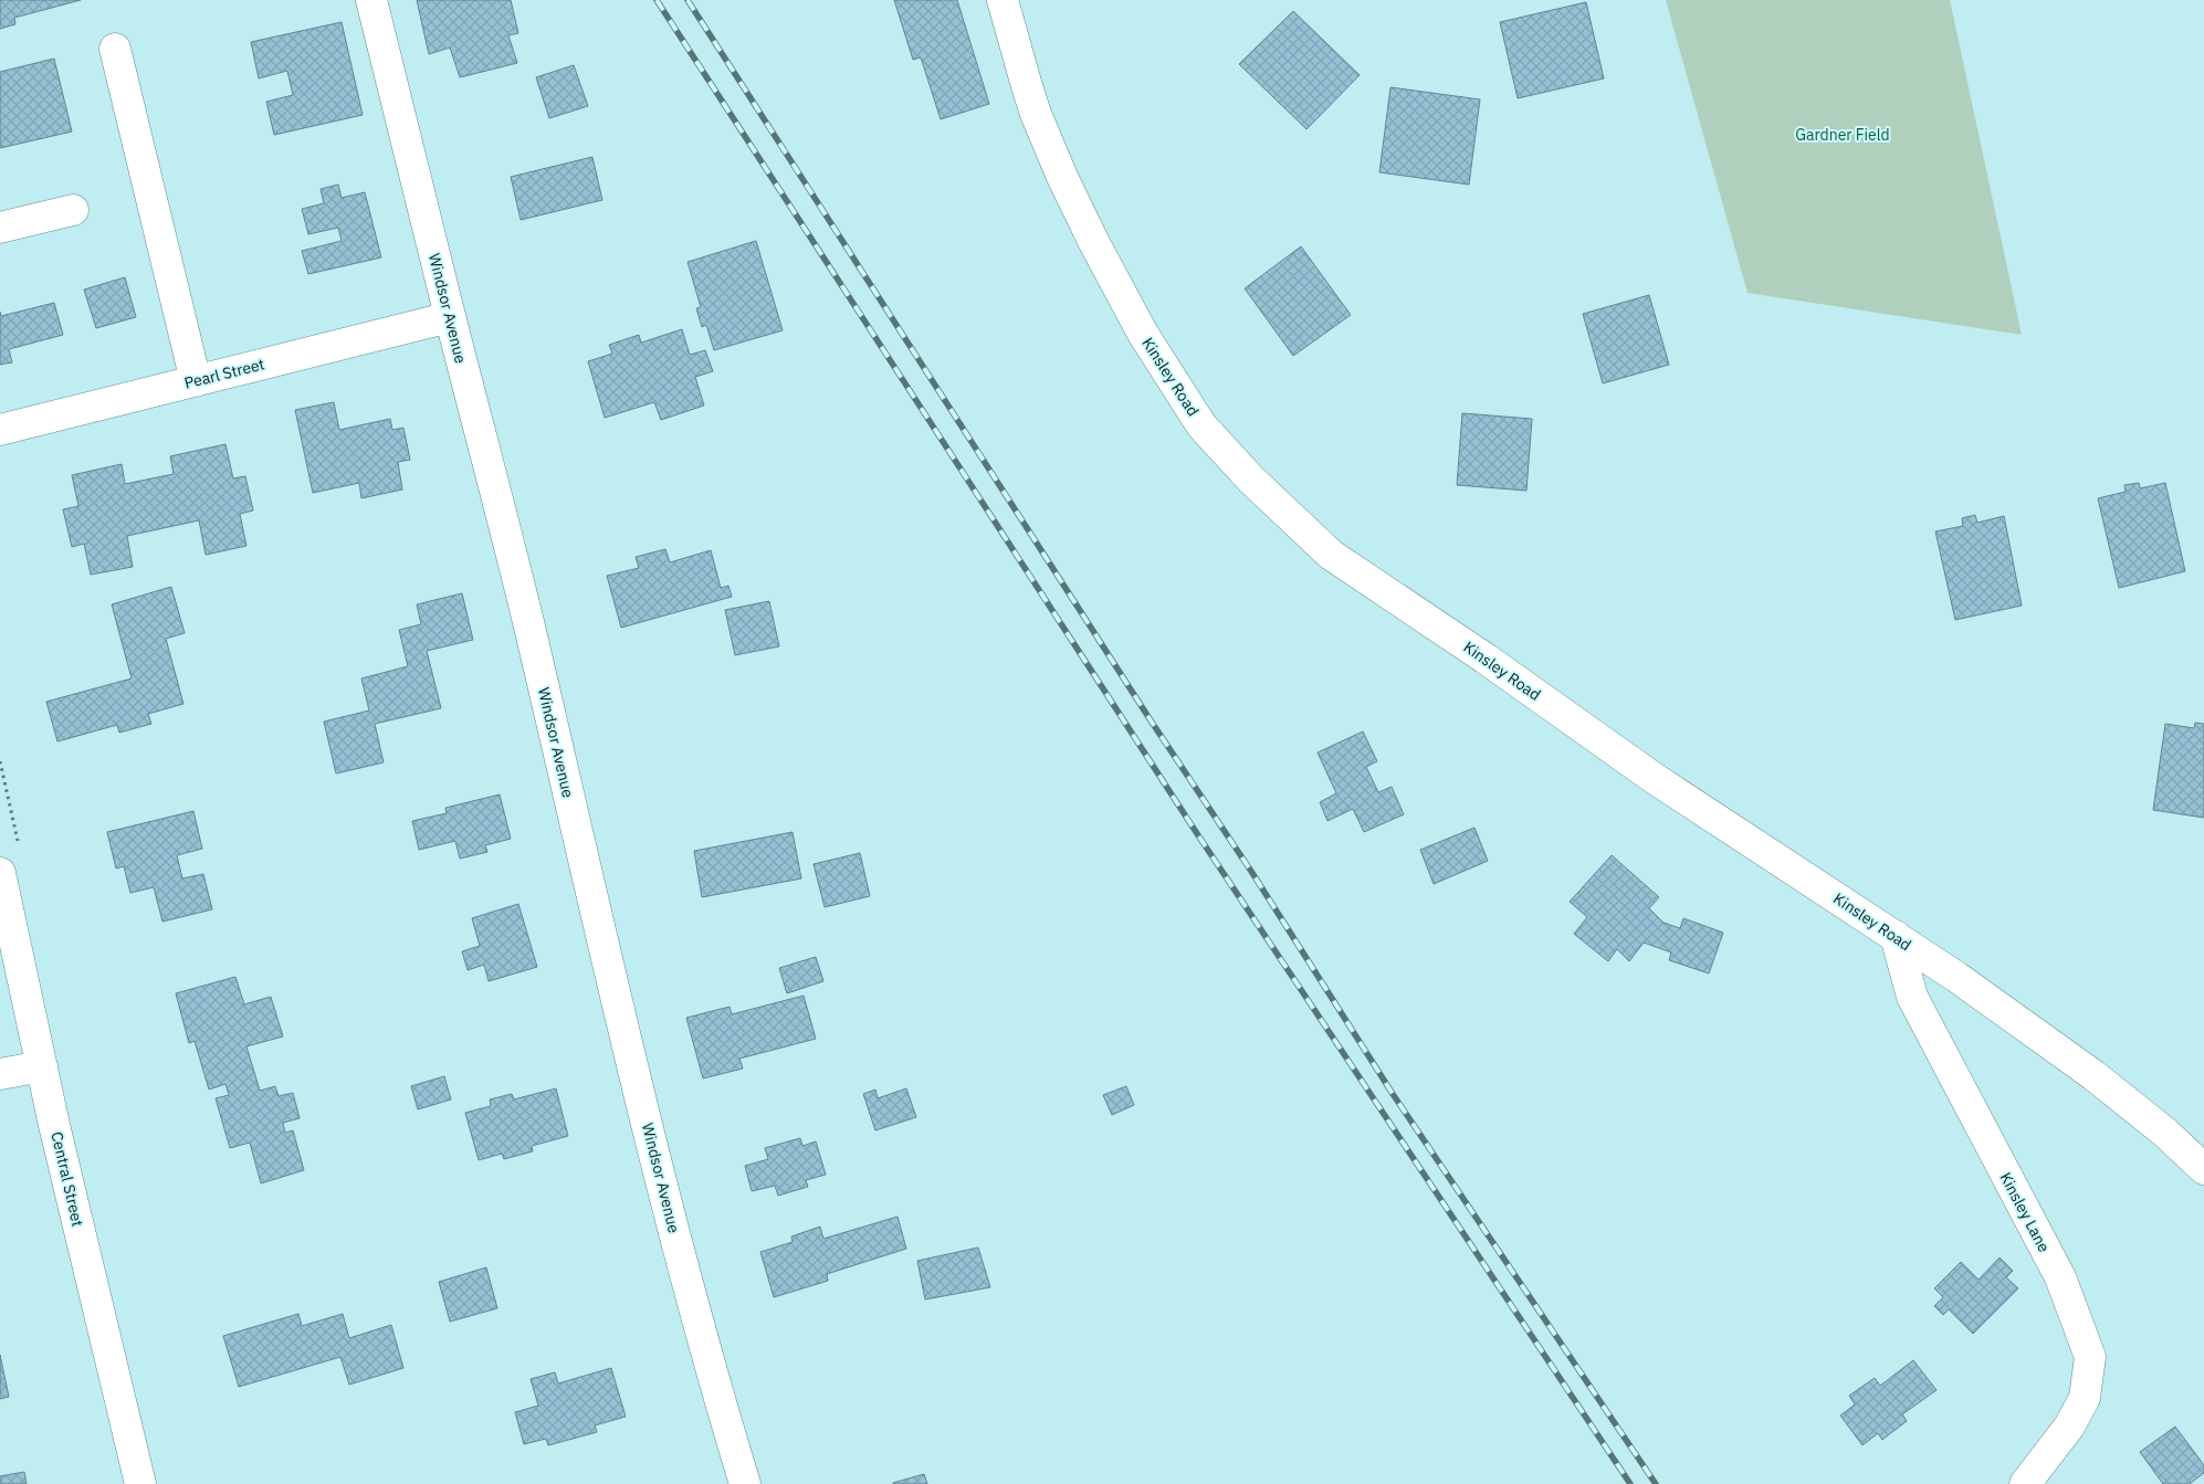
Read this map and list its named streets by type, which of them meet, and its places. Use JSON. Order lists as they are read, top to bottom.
{
  "streets": {
    "street": [
      "Windsor Avenue",
      "Pearl Street",
      "Kinsley Road",
      "Central Street",
      "Kinsley Lane"
    ]
  },
  "crossings": [
    ["Windsor Avenue", "Pearl Street"],
    ["Kinsley Road", "Kinsley Lane"]
  ],
  "parks": ["Gardner Field"]
}
